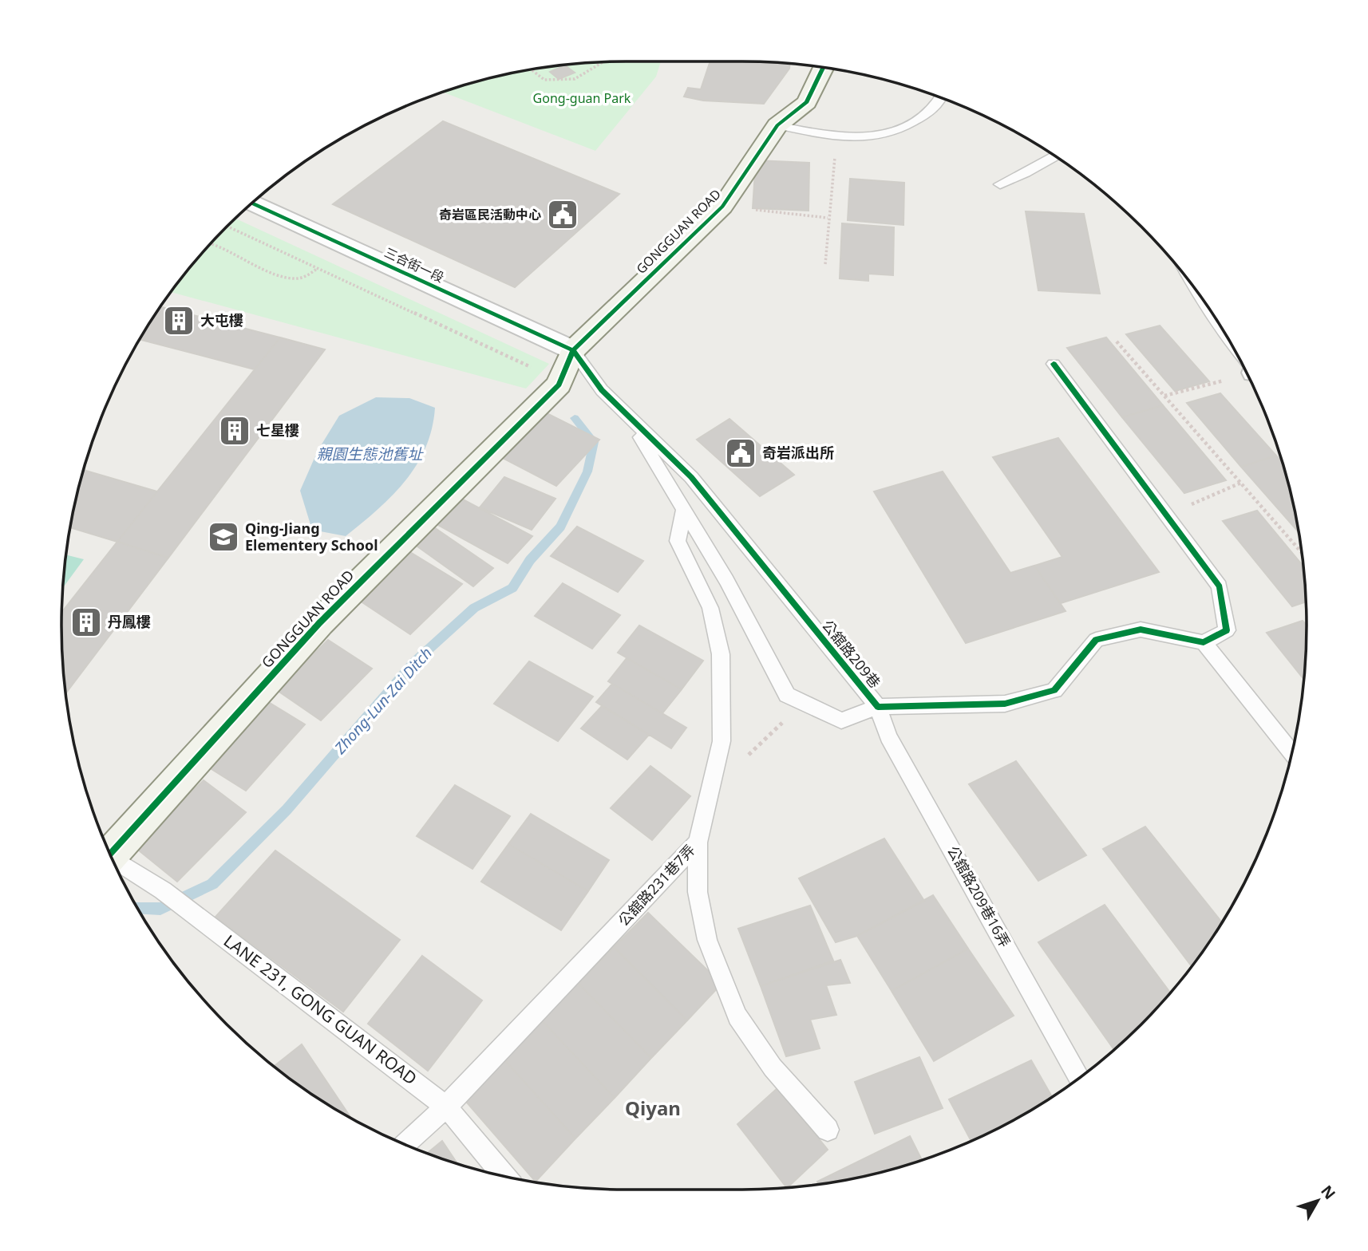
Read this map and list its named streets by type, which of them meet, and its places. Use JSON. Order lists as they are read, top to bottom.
{
  "streets": {
    "street": ["GONGGUAN ROAD", "三合街一段"],
    "lane": [
      "公舘路209巷",
      "公舘路231巷7弄",
      "公舘路209巷16弄",
      "LANE 231, GONG GUAN ROAD"
    ]
  },
  "crossings": [
    ["GONGGUAN ROAD", "三合街一段"],
    ["GONGGUAN ROAD", "公舘路209巷"],
    ["三合街一段", "公舘路209巷"],
    ["公舘路209巷", "公舘路231巷7弄"],
    ["公舘路209巷", "公舘路209巷16弄"],
    ["公舘路231巷7弄", "LANE 231, GONG GUAN ROAD"]
  ],
  "districts": ["Qiyan"],
  "water": ["親園生態池舊址", "Zhong-Lun-Zai Ditch"],
  "parks": ["Gong-guan Park"],
  "places": {
    "public building": ["奇岩區民活動中心", "奇岩派出所"],
    "building": ["大屯樓", "七星樓", "丹鳳樓"],
    "school or university": ["Qing-Jiang Elementery School"]
  },
  "north": "top right"
}
